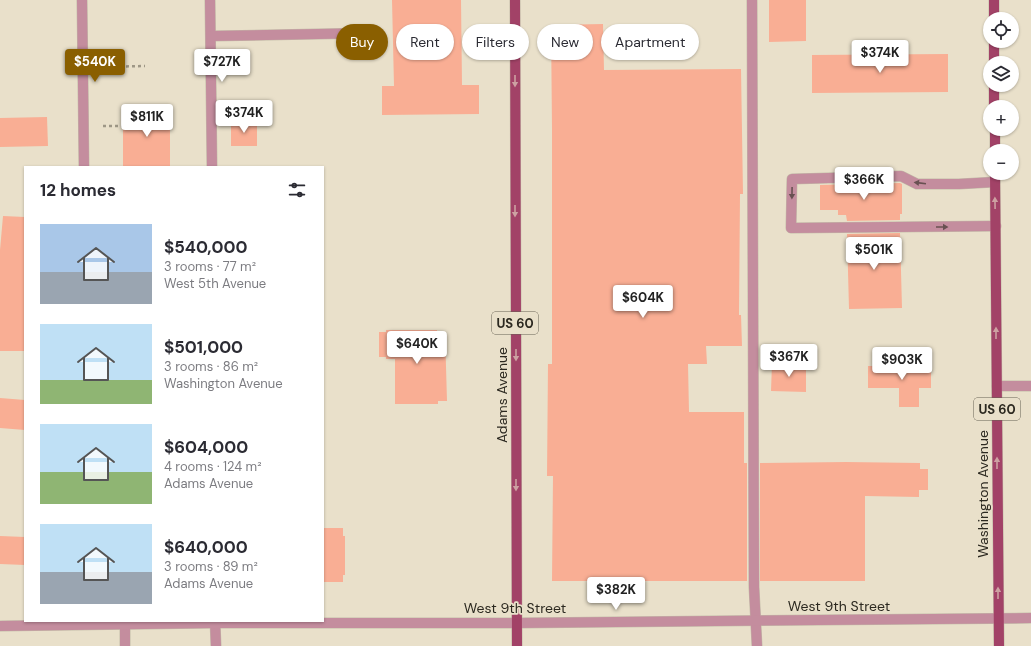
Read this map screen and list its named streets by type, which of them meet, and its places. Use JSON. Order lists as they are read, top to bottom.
{
  "streets": {
    "main road": ["US 60", "Adams Avenue", "Washington Avenue"],
    "street": ["West 9th Street"]
  },
  "crossings": [
    ["Adams Avenue", "West 9th Street"],
    ["Washington Avenue", "West 9th Street"]
  ],
  "one_way": ["Adams Avenue", "Washington Avenue"],
  "page": {
    "map_buttons": ["+", "−"],
    "chip": [
      "Buy",
      "Rent",
      "Filters",
      "New",
      "Apartment"
    ],
    "price": [
      "$374K",
      "$540K",
      "$727K",
      "$374K",
      "$811K",
      "$366K",
      "$501K",
      "$604K",
      "$640K",
      "$367K",
      "$903K",
      "$382K"
    ],
    "heading": "12 homes",
    "list": [
      {
        "name": "$540,000",
        "note": "3 rooms · 77 m² · West 5th Avenue"
      },
      {
        "name": "$501,000",
        "note": "3 rooms · 86 m² · Washington Avenue"
      },
      {
        "name": "$604,000",
        "note": "4 rooms · 124 m² · Adams Avenue"
      },
      {
        "name": "$640,000",
        "note": "3 rooms · 89 m² · Adams Avenue"
      }
    ]
  }
}
